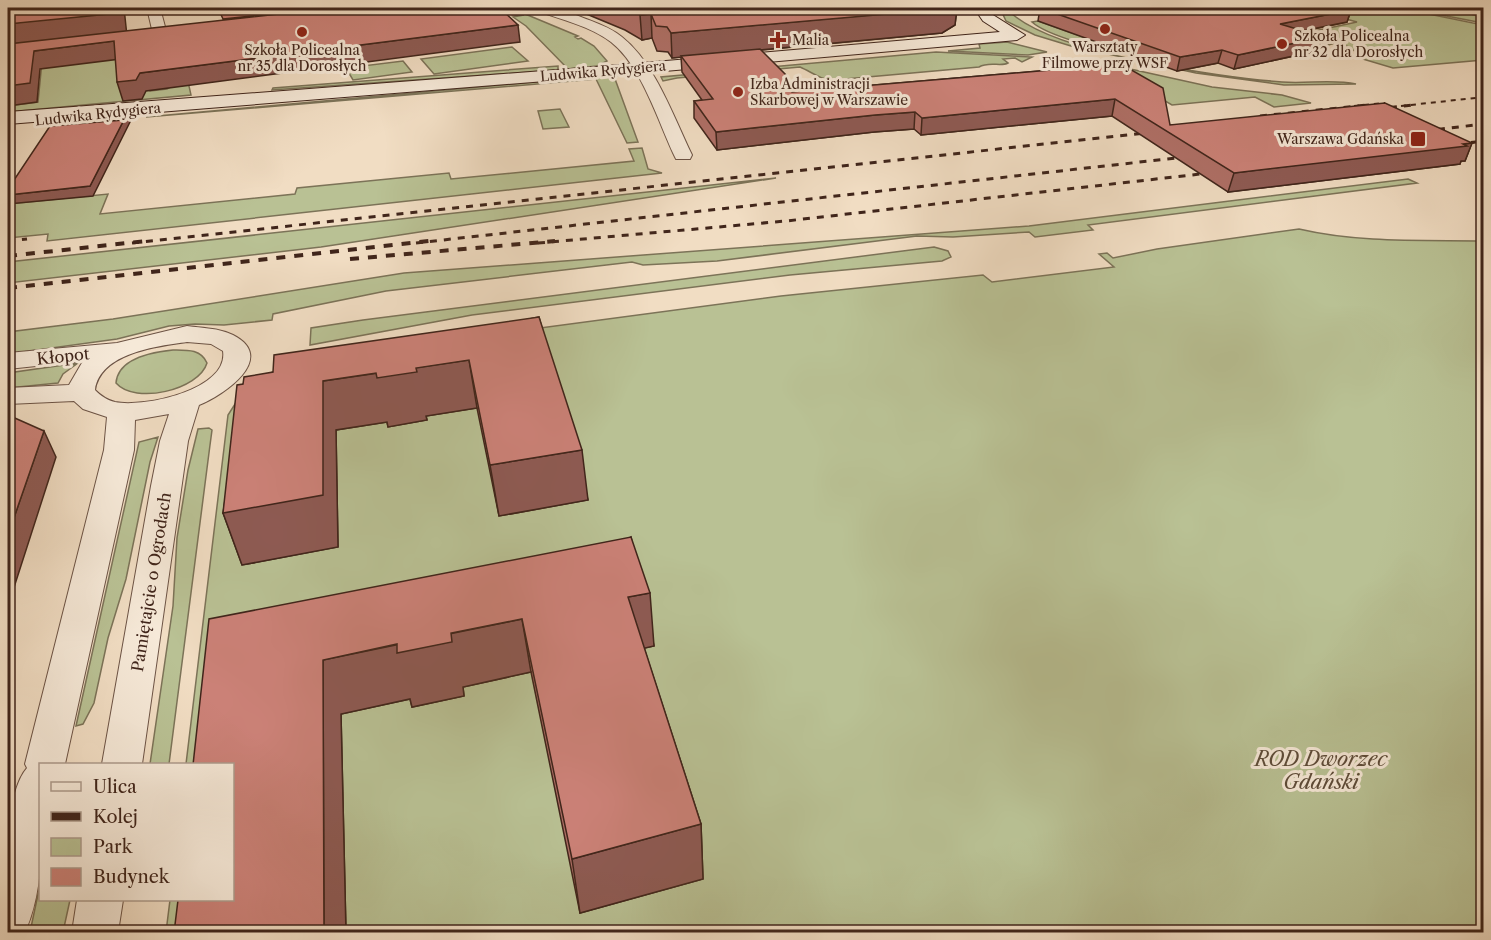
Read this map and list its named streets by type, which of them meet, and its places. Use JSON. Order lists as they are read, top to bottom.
{
  "streets": {
    "street": ["Ludwika Rydygiera", "Kłopot", "Pamiętajcie o Ogrodach"]
  },
  "parks": ["ROD Dworzec Gdański"],
  "places": {
    "other": [
      "Warsztaty Filmowe przy WSF",
      "Szkoła Policealna nr 35 dla Dorosłych",
      "Szkoła Policealna nr 32 dla Dorosłych",
      "Izba Administracji Skarbowej w Warszawie"
    ],
    "health": ["Malia"],
    "transit": ["Warszawa Gdańska"]
  },
  "legend": [
    "Ulica",
    "Kolej",
    "Park",
    "Budynek"
  ]
}
